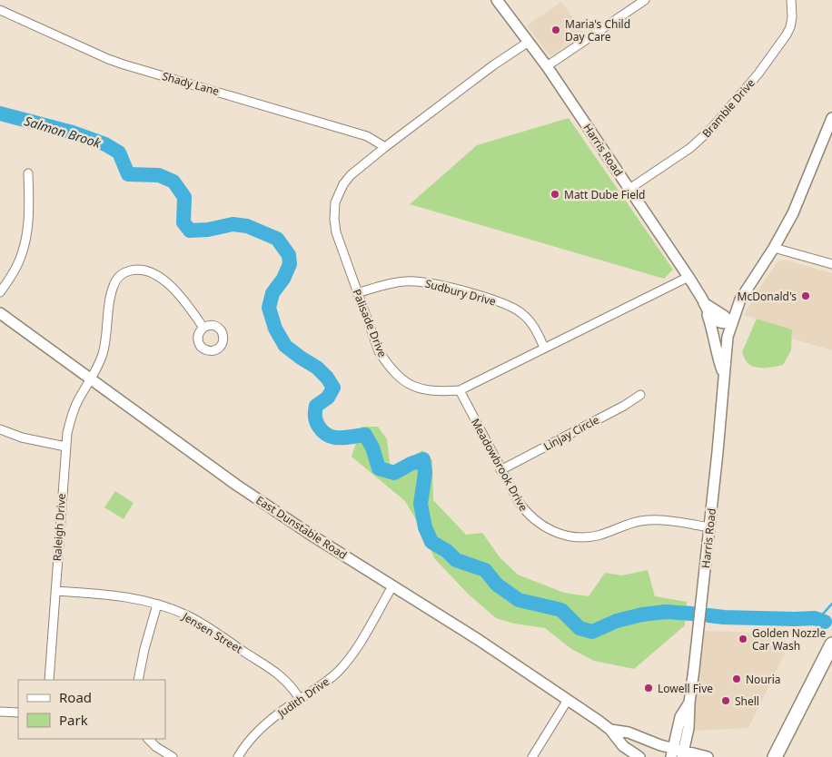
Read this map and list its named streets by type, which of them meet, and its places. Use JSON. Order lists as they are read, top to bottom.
{
  "streets": {
    "street": [
      "Shady Lane",
      "Bramble Drive",
      "Harris Road",
      "Sudbury Drive",
      "Palisade Drive",
      "Linjay Circle",
      "Meadowbrook Drive",
      "Raleigh Drive",
      "East Dunstable Road",
      "Jensen Street",
      "Judith Drive"
    ]
  },
  "crossings": [
    ["Shady Lane", "Palisade Drive"],
    ["Bramble Drive", "Harris Road"],
    ["Harris Road", "Palisade Drive"],
    ["Harris Road", "Meadowbrook Drive"],
    ["Harris Road", "East Dunstable Road"],
    ["Sudbury Drive", "Palisade Drive"],
    ["Palisade Drive", "Meadowbrook Drive"],
    ["Linjay Circle", "Meadowbrook Drive"],
    ["Raleigh Drive", "East Dunstable Road"],
    ["Raleigh Drive", "Jensen Street"],
    ["East Dunstable Road", "Judith Drive"],
    ["Jensen Street", "Judith Drive"]
  ],
  "water": ["Salmon Brook"],
  "places": [
    "Maria's Child Day Care",
    "Matt Dube Field",
    "McDonald's",
    "Golden Nozzle Car Wash",
    "Nouria",
    "Lowell Five",
    "Shell"
  ],
  "legend": ["Road", "Park"]
}
